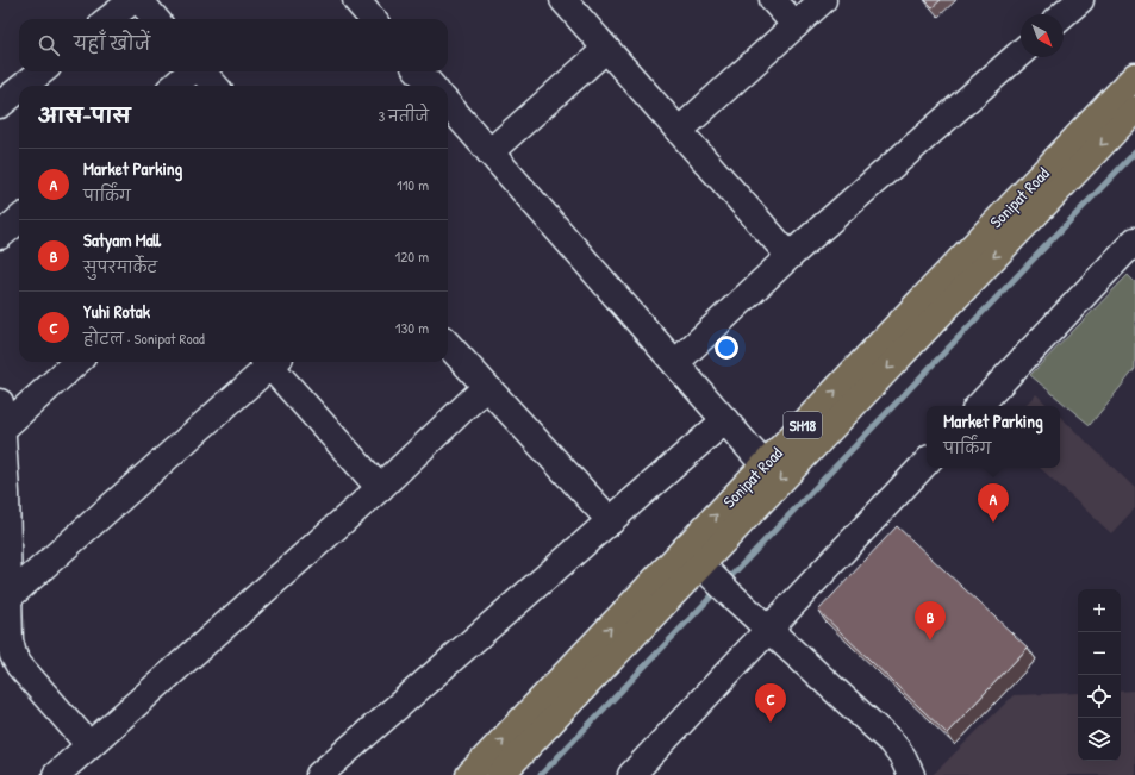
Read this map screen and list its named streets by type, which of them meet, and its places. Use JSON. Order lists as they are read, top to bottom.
{
  "streets": {
    "main road": ["Sonipat Road", "SH18"]
  },
  "north": "bottom right",
  "page": {
    "search": "यहाँ खोजें",
    "heading": ["आस-पास", "3 नतीजे"],
    "list": [
      {
        "mark": "A",
        "name": "Market Parking",
        "note": "पार्किंग",
        "value": "110 m"
      },
      {
        "mark": "B",
        "name": "Satyam Mall",
        "note": "सुपरमार्केट",
        "value": "120 m"
      },
      {
        "mark": "C",
        "name": "Yuhi Rotak",
        "note": "होटल · Sonipat Road",
        "value": "130 m"
      }
    ],
    "popup": ["Market Parking", "पार्किंग"],
    "pins": ["A", "B", "C"],
    "map_buttons": ["+", "−"]
  }
}
